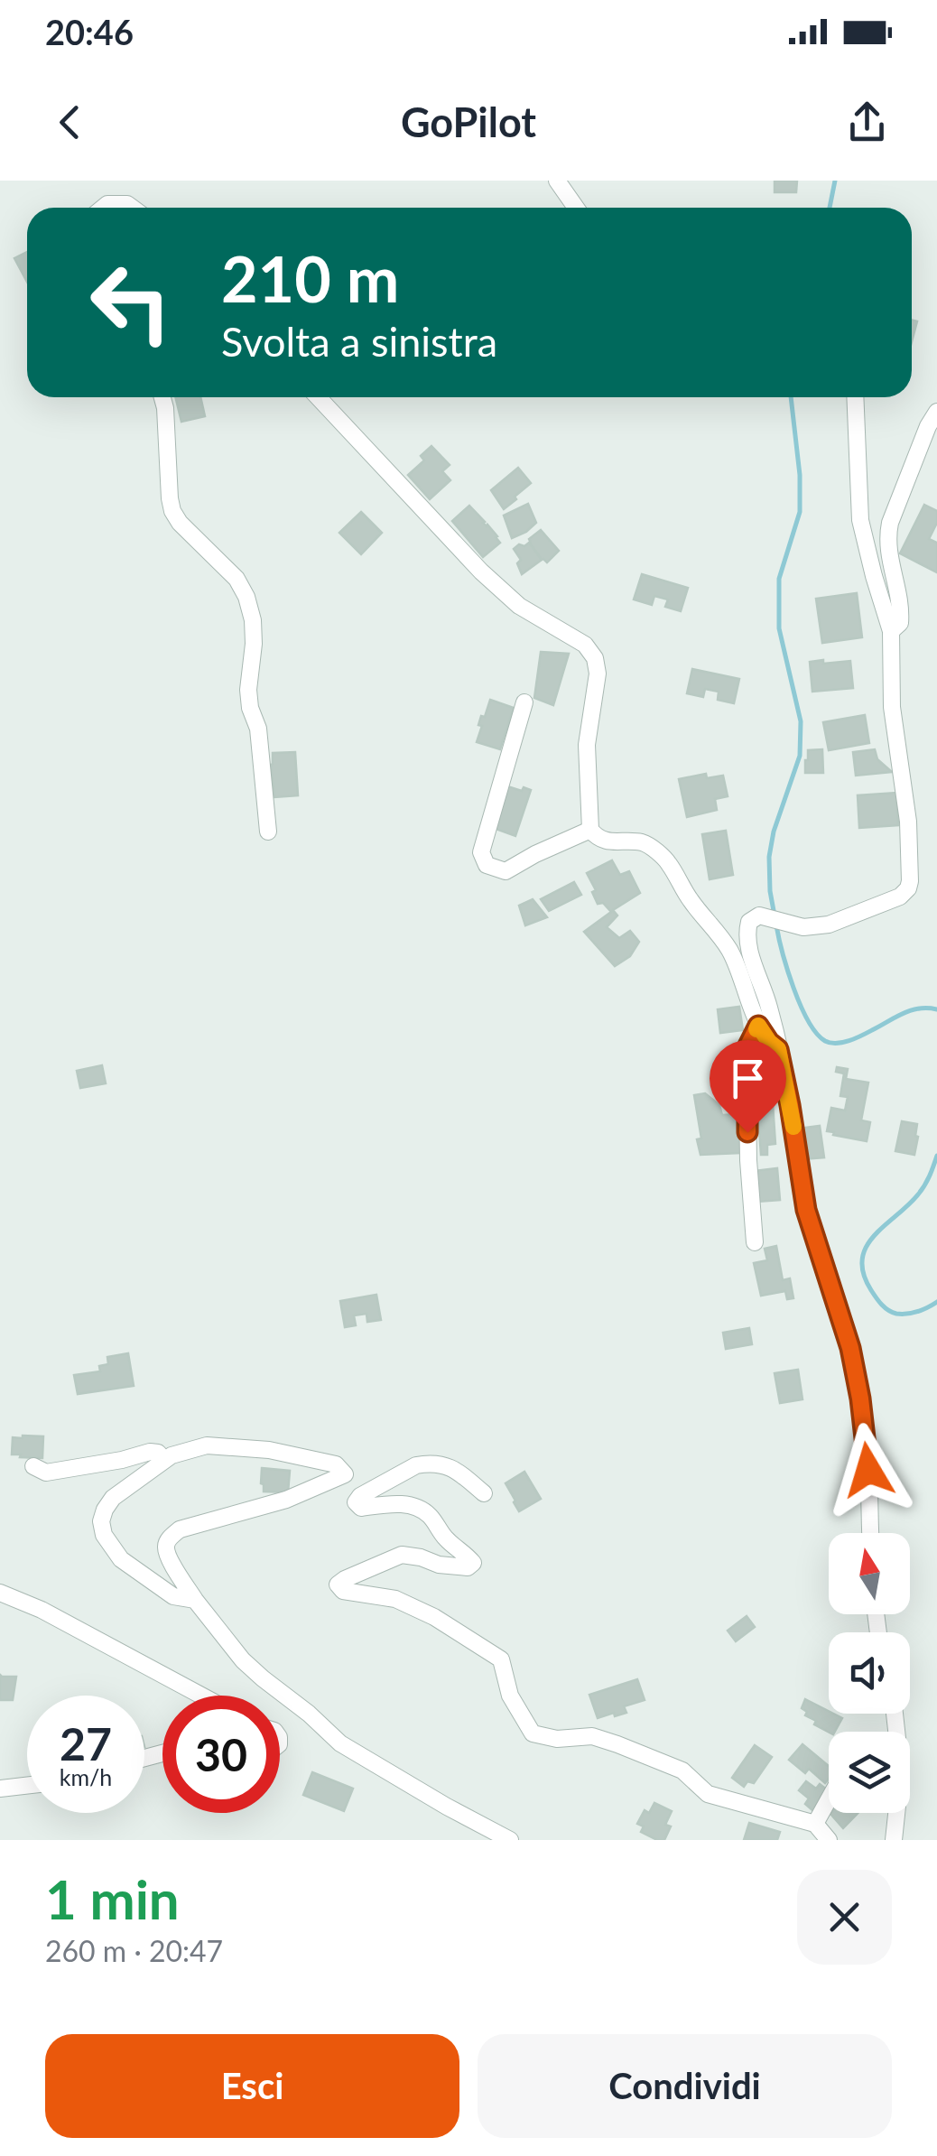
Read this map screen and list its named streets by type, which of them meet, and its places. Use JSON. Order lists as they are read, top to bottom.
{
  "north": "top",
  "page": {
    "status": "20:46",
    "header": "GoPilot",
    "turn": ["210 m", "Svolta a sinistra"],
    "speed": "27 km/h",
    "limit": "30",
    "heading": ["1 min", "260 m · 20:47"],
    "buttons": ["Esci", "Condividi"]
  }
}
